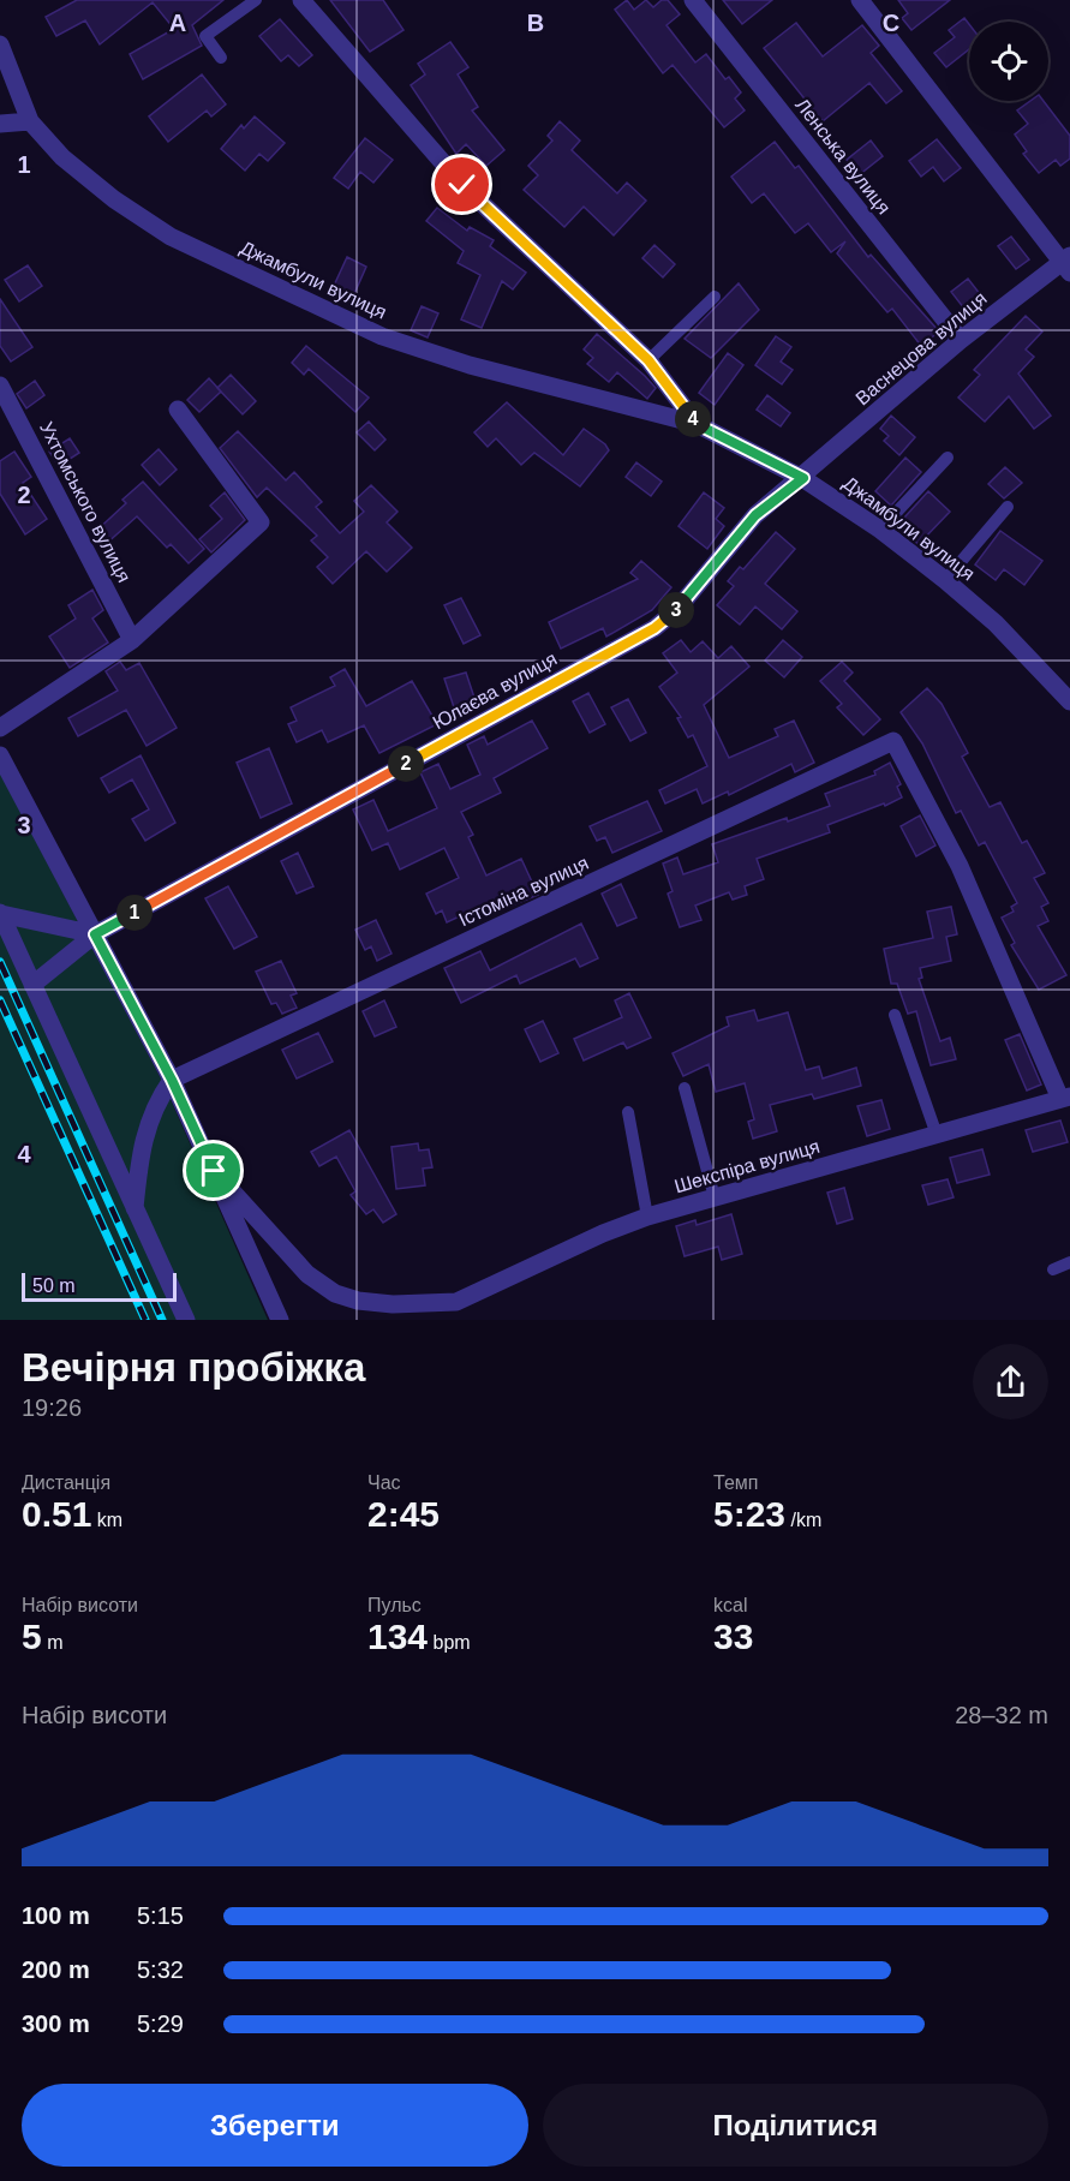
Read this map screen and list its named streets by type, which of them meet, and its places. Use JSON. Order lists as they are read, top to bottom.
{
  "streets": {
    "street": [
      "Ленська вулиця",
      "Джамбули вулиця",
      "Васнецова вулиця",
      "Ухтомського вулиця",
      "Юлаєва вулиця",
      "Істоміна вулиця",
      "Шекспіра вулиця"
    ]
  },
  "crossings": [
    ["Ленська вулиця", "Васнецова вулиця"],
    ["Джамбули вулиця", "Васнецова вулиця"],
    ["Джамбули вулиця", "Юлаєва вулиця"],
    ["Васнецова вулиця", "Юлаєва вулиця"],
    ["Істоміна вулиця", "Шекспіра вулиця"]
  ],
  "scale_bar": "50 m",
  "page": {
    "pins": [
      "4",
      "3",
      "2",
      "1"
    ],
    "scale": "50 m",
    "heading": ["Вечірня пробіжка", "19:26"],
    "stats": [
      ["Дистанція", "0.51 km"],
      ["Час", "2:45"],
      ["Темп", "5:23 /km"],
      ["Набір висоти", "5 m"],
      ["Пульс", "134 bpm"],
      ["kcal", "33"]
    ],
    "chart": ["Набір висоти", "28–32 m"],
    "list": [
      {
        "name": "100 m",
        "note": "5:15"
      },
      {
        "name": "200 m",
        "note": "5:32"
      },
      {
        "name": "300 m",
        "note": "5:29"
      }
    ],
    "buttons": ["Зберегти", "Поділитися"]
  },
  "grid": {
    "columns": ["A", "B", "C"],
    "rows": [
      "1",
      "2",
      "3",
      "4"
    ]
  }
}
